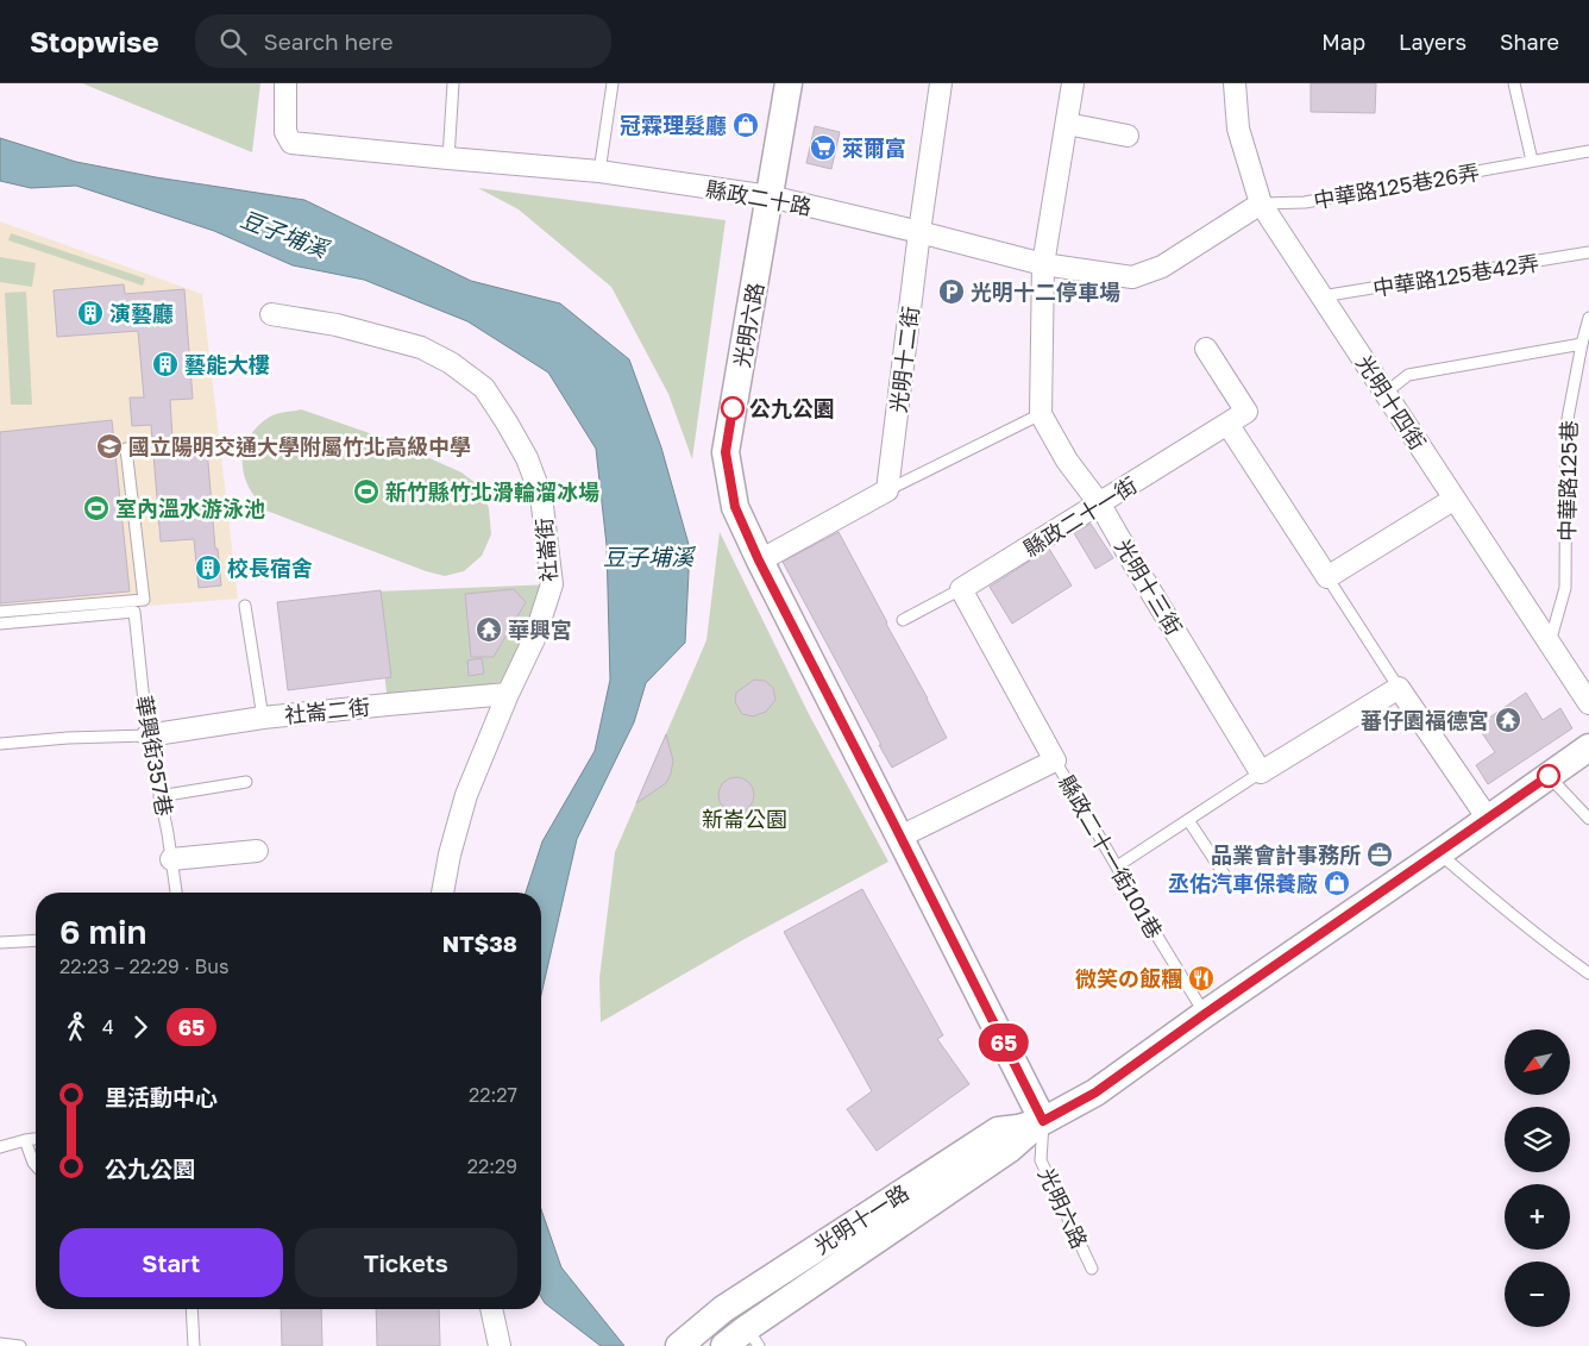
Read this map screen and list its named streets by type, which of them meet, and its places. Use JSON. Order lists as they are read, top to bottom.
{
  "streets": {
    "street": [
      "縣政二十路",
      "光明六路",
      "光明十二街",
      "光明十四街",
      "縣政二十一街",
      "社崙街",
      "光明十三街",
      "社崙二街",
      "光明十一路"
    ],
    "lane": [
      "中華路125巷26弄",
      "中華路125巷42弄",
      "中華路125巷",
      "華興街357巷",
      "縣政二十一街101巷"
    ]
  },
  "crossings": [
    ["中華路125巷26弄", "縣政二十路"],
    ["中華路125巷26弄", "光明十四街"],
    ["縣政二十路", "光明六路"],
    ["縣政二十路", "光明十二街"],
    ["縣政二十路", "光明十四街"],
    ["中華路125巷42弄", "光明十四街"],
    ["光明六路", "光明十一路"],
    ["光明十四街", "中華路125巷"],
    ["縣政二十一街", "光明十三街"],
    ["社崙街", "社崙二街"],
    ["社崙二街", "華興街357巷"],
    ["縣政二十一街101巷", "光明十一路"]
  ],
  "water": ["豆子埔溪"],
  "parks": ["新崙公園"],
  "places": {
    "shop": ["冠霖理髮廳", "丞佑汽車保養廠"],
    "supermarket": ["萊爾富"],
    "parking": ["光明十二停車場"],
    "building": ["演藝廳", "藝能大樓", "校長宿舍"],
    "other": ["公九公園"],
    "school or university": ["國立陽明交通大學附屬竹北高級中學"],
    "sports": ["新竹縣竹北滑輪溜冰場", "室內溫水游泳池"],
    "temple": ["華興宮", "蕃仔園福德宮"],
    "office": ["品業會計事務所"],
    "restaurant": ["微笑の飯糰"]
  },
  "lines": ["bus line 65"],
  "north": "bottom left",
  "page": {
    "header": "Stopwise",
    "search": "Search here",
    "nav": ["Map", "Layers", "Share"],
    "on_map": "65",
    "heading": ["6 min", "22:23 – 22:29 · Bus", "NT$38"],
    "legs": ["4", "65"],
    "map_buttons": ["+", "−"],
    "list": [
      {
        "name": "里活動中心",
        "value": "22:27"
      },
      {
        "name": "公九公園",
        "value": "22:29"
      }
    ],
    "buttons": ["Start", "Tickets"]
  }
}
